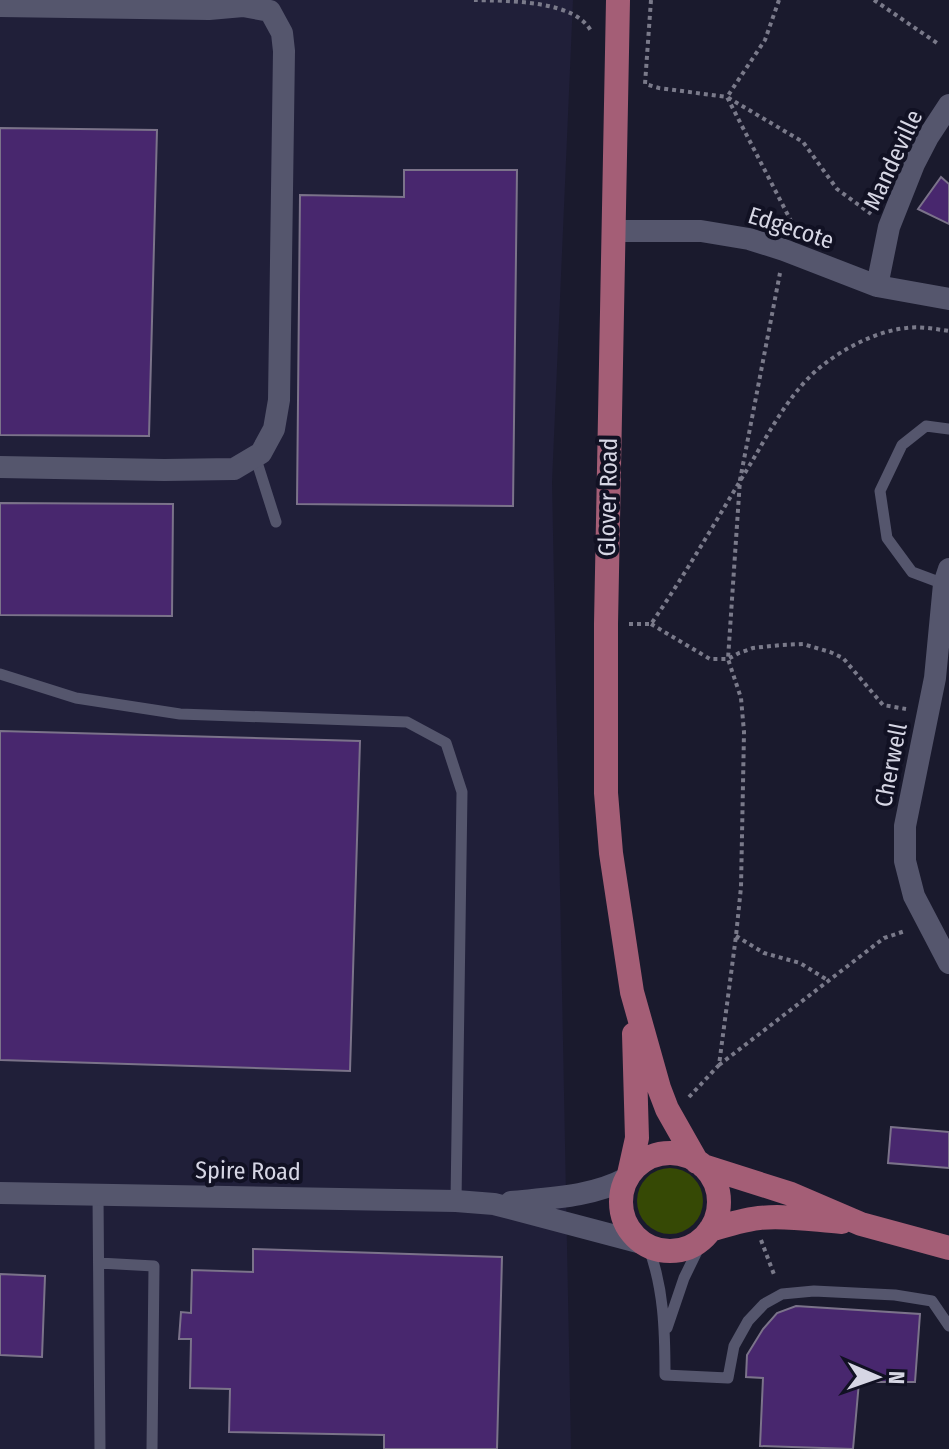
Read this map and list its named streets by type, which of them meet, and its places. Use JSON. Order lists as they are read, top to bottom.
{
  "streets": {
    "main road": ["Glover Road"],
    "street": [
      "Mandeville",
      "Edgecote",
      "Cherwell",
      "Spire Road"
    ]
  },
  "crossings": [
    ["Mandeville", "Edgecote"],
    ["Edgecote", "Glover Road"],
    ["Glover Road", "Spire Road"]
  ],
  "north": "right"
}
